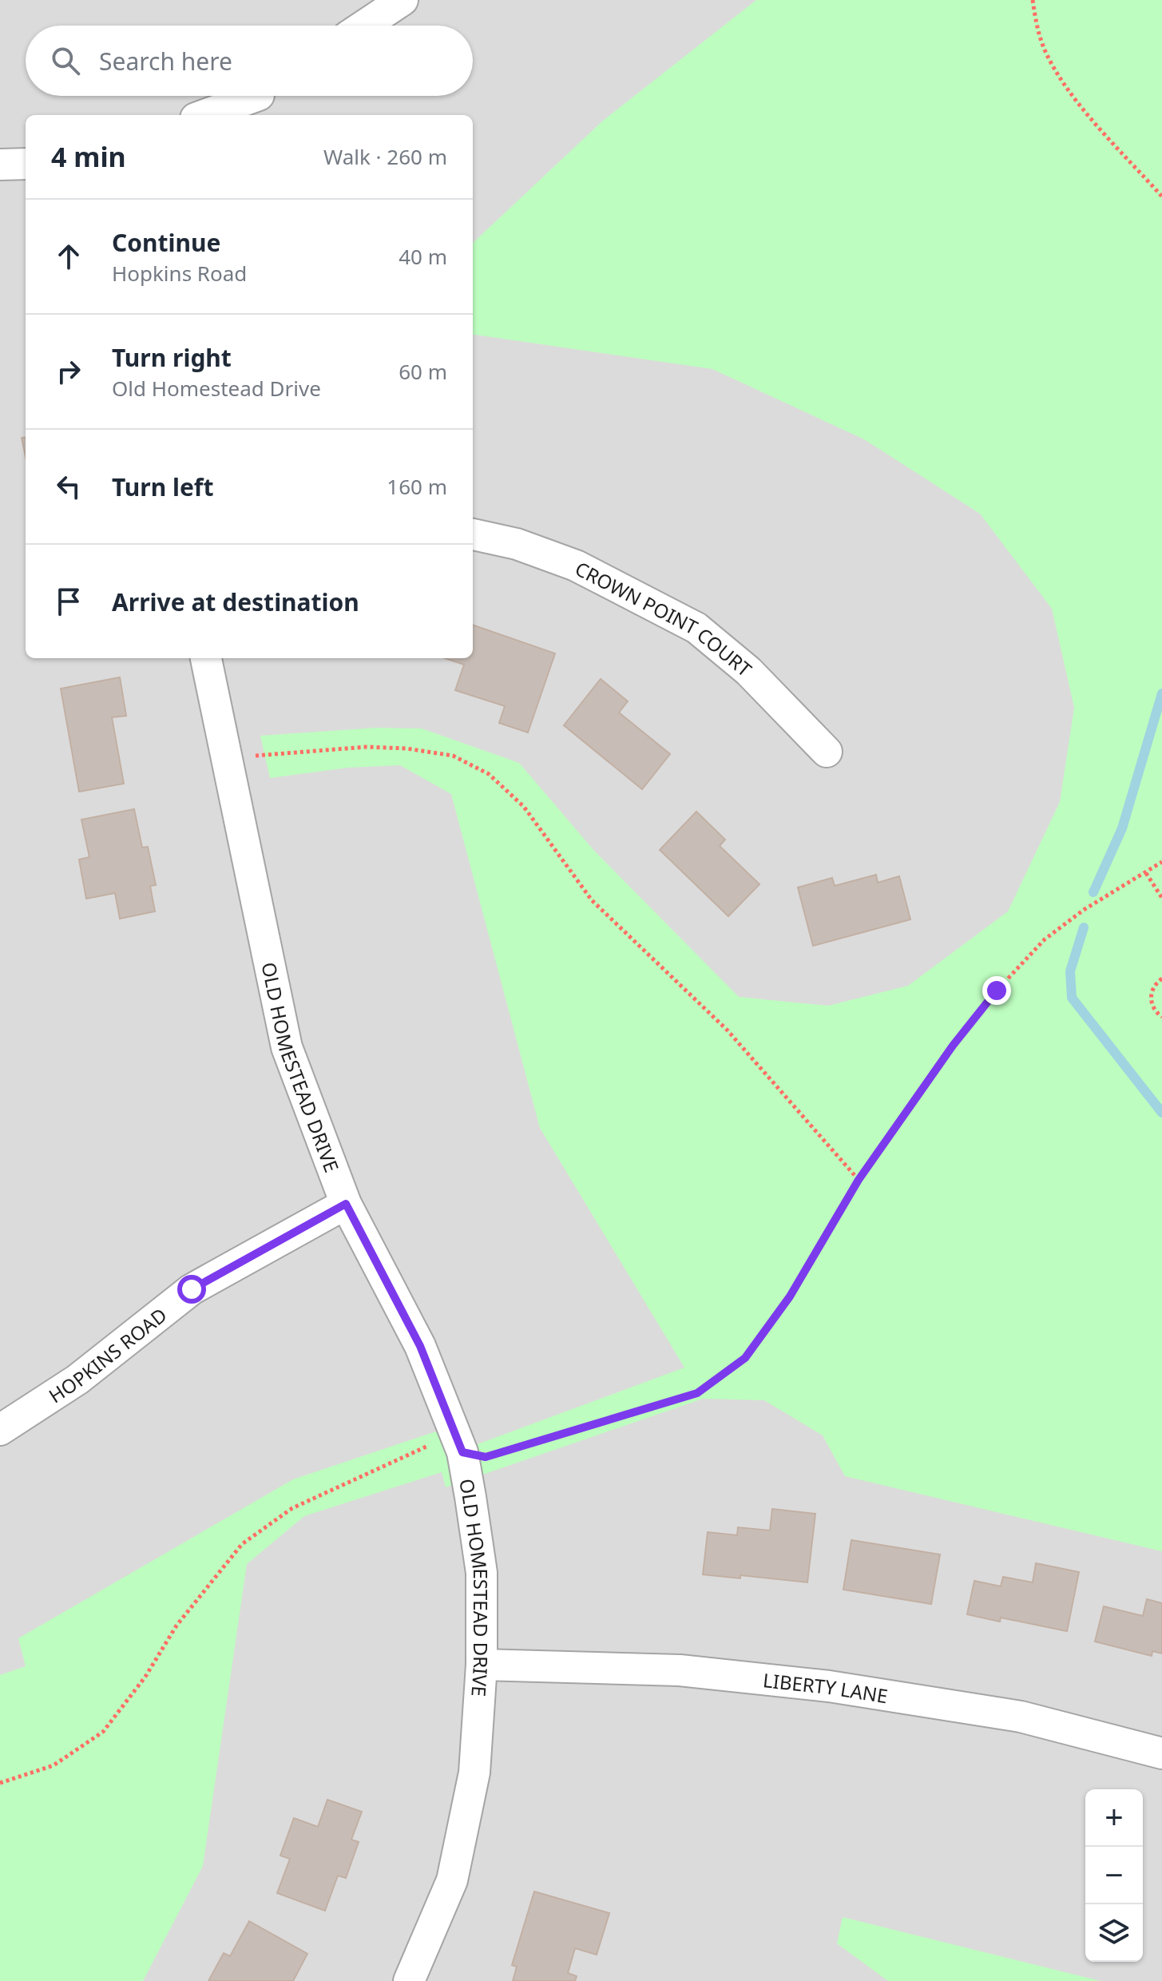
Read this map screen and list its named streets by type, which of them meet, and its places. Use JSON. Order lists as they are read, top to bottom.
{
  "streets": {
    "street": [
      "CROWN POINT COURT",
      "OLD HOMESTEAD DRIVE",
      "HOPKINS ROAD",
      "LIBERTY LANE"
    ]
  },
  "crossings": [
    ["OLD HOMESTEAD DRIVE", "HOPKINS ROAD"],
    ["OLD HOMESTEAD DRIVE", "LIBERTY LANE"]
  ],
  "page": {
    "search": "Search here",
    "heading": ["4 min", "Walk · 260 m"],
    "list": [
      ["Continue", "Hopkins Road", "40 m"],
      ["Turn right", "Old Homestead Drive", "60 m"],
      ["Turn left", "160 m"],
      "Arrive at destination"
    ],
    "map_buttons": ["+", "−"]
  }
}
